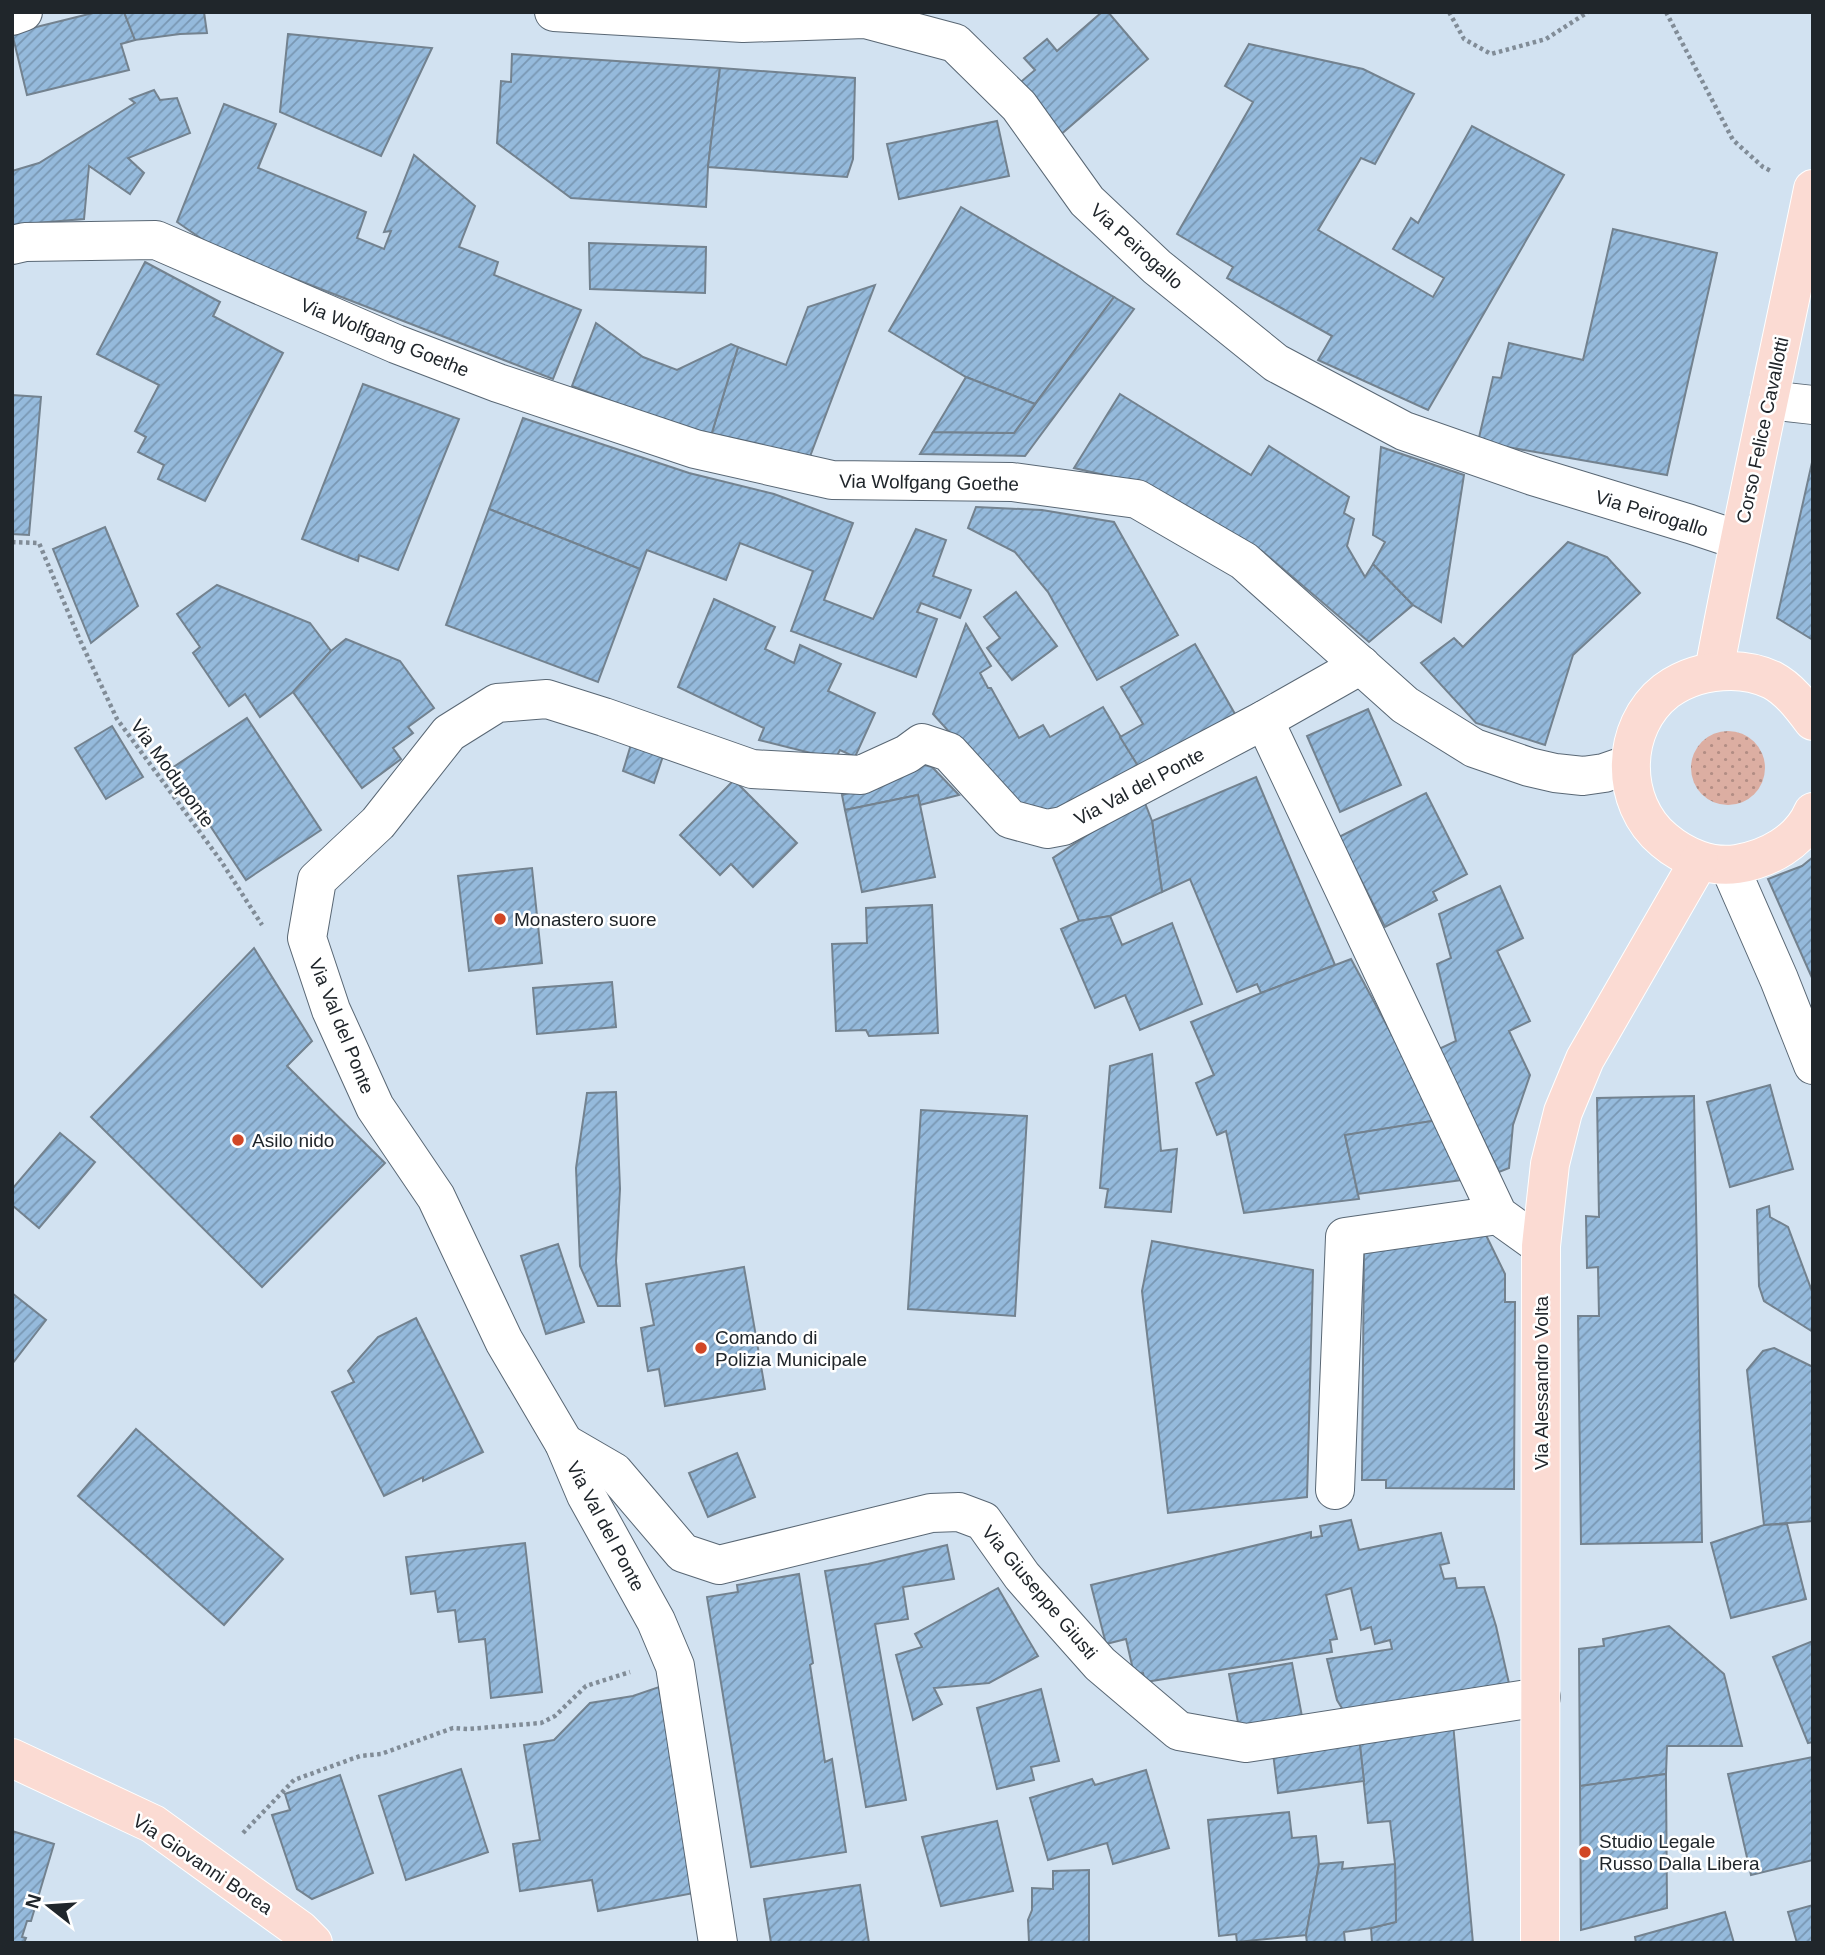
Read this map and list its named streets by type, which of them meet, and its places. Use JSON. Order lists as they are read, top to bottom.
{
  "streets": {
    "main road": ["Corso Felice Cavallotti", "Via Alessandro Volta", "Via Giovanni Borea"],
    "street": [
      "Via Peirogallo",
      "Via Wolfgang Goethe",
      "Via Val del Ponte",
      "Via Giuseppe Giusti"
    ],
    "path": ["Via Moduponte"]
  },
  "crossings": [
    ["Via Peirogallo", "Corso Felice Cavallotti"],
    ["Via Wolfgang Goethe", "Via Val del Ponte"],
    ["Via Val del Ponte", "Via Giuseppe Giusti"],
    ["Via Alessandro Volta", "Via Giuseppe Giusti"]
  ],
  "places": [
    "Monastero suore",
    "Asilo nido",
    "Comando di Polizia Municipale",
    "Studio Legale Russo Dalla Libera"
  ],
  "north": "left"
}
